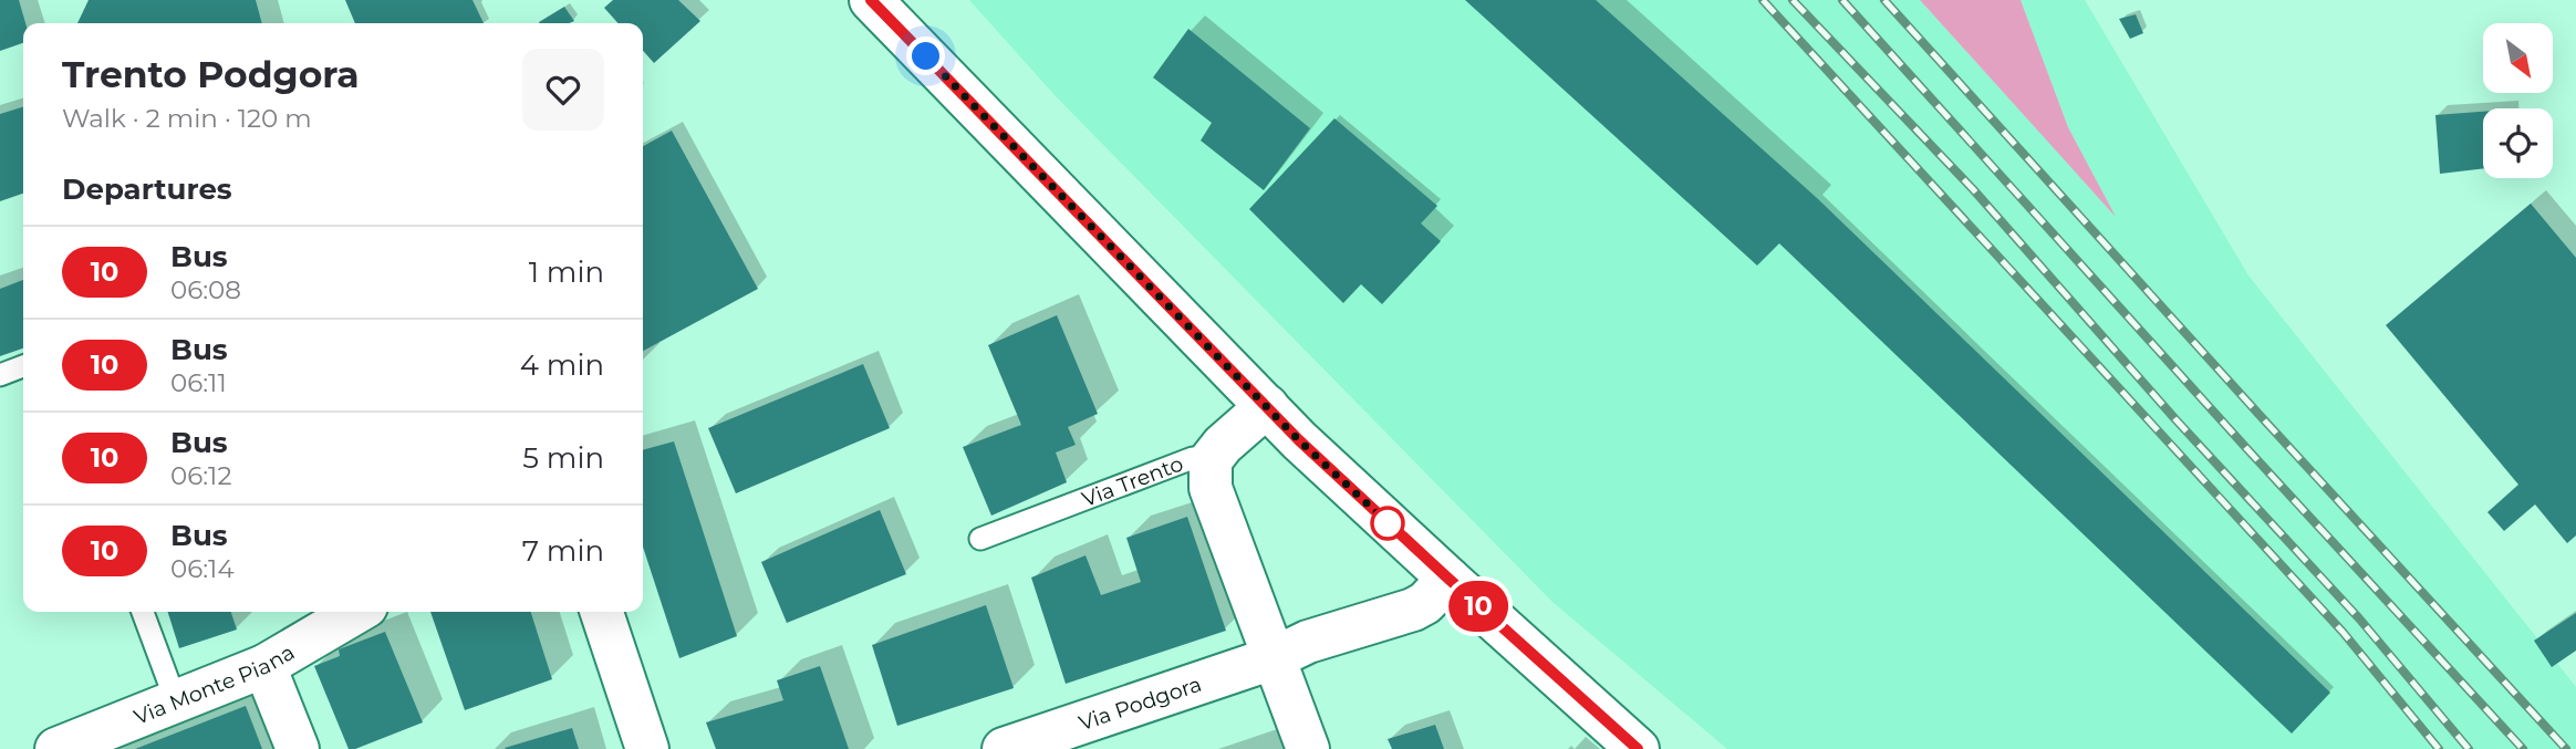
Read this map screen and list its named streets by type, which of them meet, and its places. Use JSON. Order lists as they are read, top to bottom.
{
  "streets": {
    "street": ["Via Trento", "Via Monte Piana", "Via Podgora"]
  },
  "lines": ["bus line 10"],
  "north": "bottom right",
  "page": {
    "on_map": "10",
    "heading": [
      ["Trento Podgora", "Walk · 2 min · 120 m"],
      "Departures"
    ],
    "list": [
      {
        "mark": "10",
        "name": "Bus",
        "note": "06:08",
        "value": "1 min"
      },
      {
        "mark": "10",
        "name": "Bus",
        "note": "06:11",
        "value": "4 min"
      },
      {
        "mark": "10",
        "name": "Bus",
        "note": "06:12",
        "value": "5 min"
      },
      {
        "mark": "10",
        "name": "Bus",
        "note": "06:14",
        "value": "7 min"
      }
    ]
  }
}
